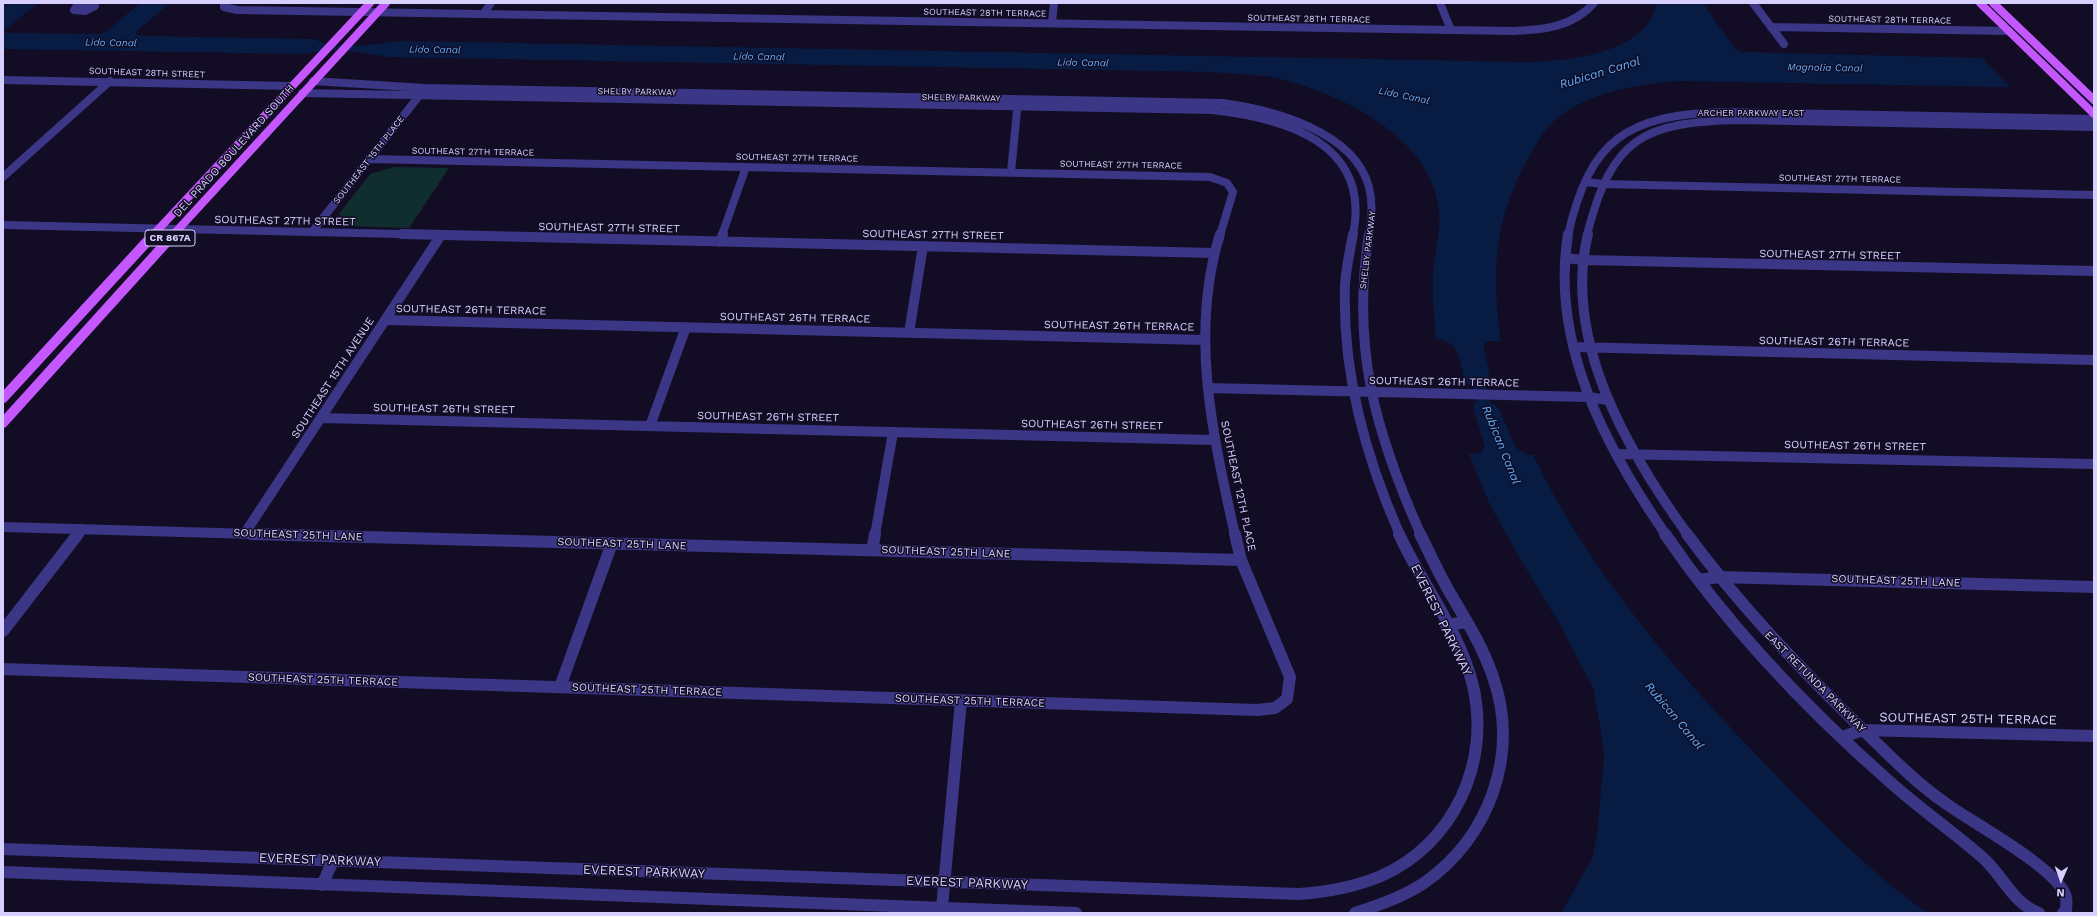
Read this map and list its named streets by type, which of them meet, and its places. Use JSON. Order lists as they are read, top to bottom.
{
  "streets": {
    "main road": ["DEL PRADO BOULEVARD SOUTH", "CR 867A"],
    "street": [
      "SOUTHEAST 28TH TERRACE",
      "SOUTHEAST 28TH STREET",
      "SHELBY PARKWAY",
      "ARCHER PARKWAY EAST",
      "SOUTHEAST 27TH TERRACE",
      "SOUTHEAST 15TH PLACE",
      "SOUTHEAST 27TH STREET",
      "SOUTHEAST 26TH TERRACE",
      "SOUTHEAST 15TH AVENUE",
      "SOUTHEAST 26TH STREET",
      "SOUTHEAST 12TH PLACE",
      "SOUTHEAST 25TH LANE",
      "EVEREST PARKWAY",
      "SOUTHEAST 25TH TERRACE",
      "EAST RETUNDA PARKWAY"
    ]
  },
  "crossings": [
    ["SOUTHEAST 28TH TERRACE", "DEL PRADO BOULEVARD SOUTH"],
    ["SOUTHEAST 28TH STREET", "DEL PRADO BOULEVARD SOUTH"],
    ["SHELBY PARKWAY", "DEL PRADO BOULEVARD SOUTH"],
    ["SHELBY PARKWAY", "SOUTHEAST 15TH PLACE"],
    ["SHELBY PARKWAY", "SOUTHEAST 26TH TERRACE"],
    ["SHELBY PARKWAY", "EVEREST PARKWAY"],
    ["ARCHER PARKWAY EAST", "SOUTHEAST 27TH TERRACE"],
    ["ARCHER PARKWAY EAST", "SOUTHEAST 27TH STREET"],
    ["ARCHER PARKWAY EAST", "SOUTHEAST 26TH TERRACE"],
    ["ARCHER PARKWAY EAST", "EAST RETUNDA PARKWAY"],
    ["DEL PRADO BOULEVARD SOUTH", "SOUTHEAST 27TH STREET"],
    ["SOUTHEAST 27TH TERRACE", "SOUTHEAST 15TH PLACE"],
    ["SOUTHEAST 27TH TERRACE", "SOUTHEAST 12TH PLACE"],
    ["SOUTHEAST 15TH PLACE", "SOUTHEAST 27TH STREET"],
    ["SOUTHEAST 27TH STREET", "SOUTHEAST 15TH AVENUE"],
    ["SOUTHEAST 27TH STREET", "SOUTHEAST 12TH PLACE"],
    ["SOUTHEAST 26TH TERRACE", "SOUTHEAST 15TH AVENUE"],
    ["SOUTHEAST 26TH TERRACE", "SOUTHEAST 12TH PLACE"],
    ["SOUTHEAST 26TH TERRACE", "EVEREST PARKWAY"],
    ["SOUTHEAST 26TH TERRACE", "EAST RETUNDA PARKWAY"],
    ["SOUTHEAST 15TH AVENUE", "SOUTHEAST 26TH STREET"],
    ["SOUTHEAST 15TH AVENUE", "SOUTHEAST 25TH LANE"],
    ["SOUTHEAST 26TH STREET", "SOUTHEAST 12TH PLACE"],
    ["SOUTHEAST 26TH STREET", "EAST RETUNDA PARKWAY"],
    ["SOUTHEAST 12TH PLACE", "SOUTHEAST 25TH LANE"],
    ["SOUTHEAST 12TH PLACE", "SOUTHEAST 25TH TERRACE"],
    ["SOUTHEAST 25TH LANE", "EAST RETUNDA PARKWAY"],
    ["SOUTHEAST 25TH TERRACE", "EAST RETUNDA PARKWAY"]
  ],
  "water": ["Lido Canal", "Magnolia Canal", "Rubican Canal"],
  "north": "bottom"
}
